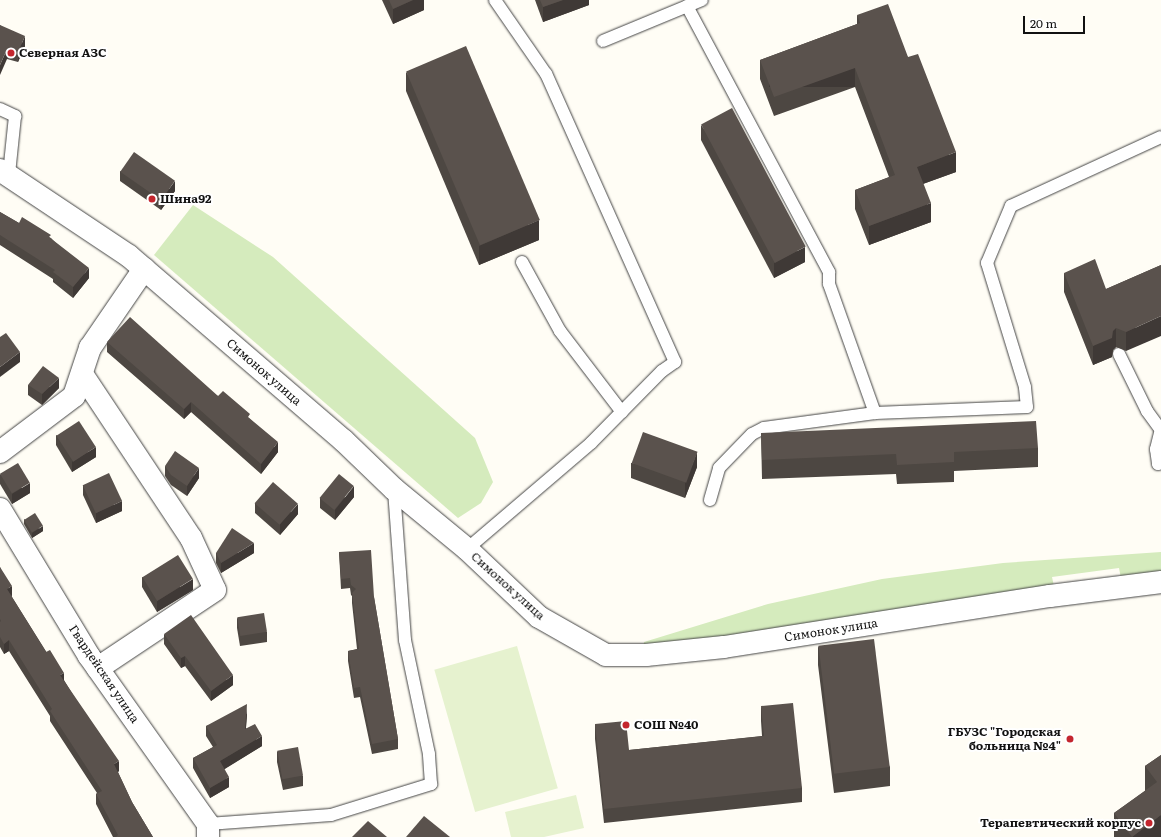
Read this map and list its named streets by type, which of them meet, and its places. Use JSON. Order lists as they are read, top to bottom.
{
  "streets": {
    "street": ["Симонок улица", "Гвардейская улица"]
  },
  "places": [
    "Северная АЗС",
    "Шина92",
    "СОШ №40",
    "ГБУЗС \"Городская больница №4\"",
    "Терапевтический корпус"
  ],
  "scale_bar": "20 m"
}
